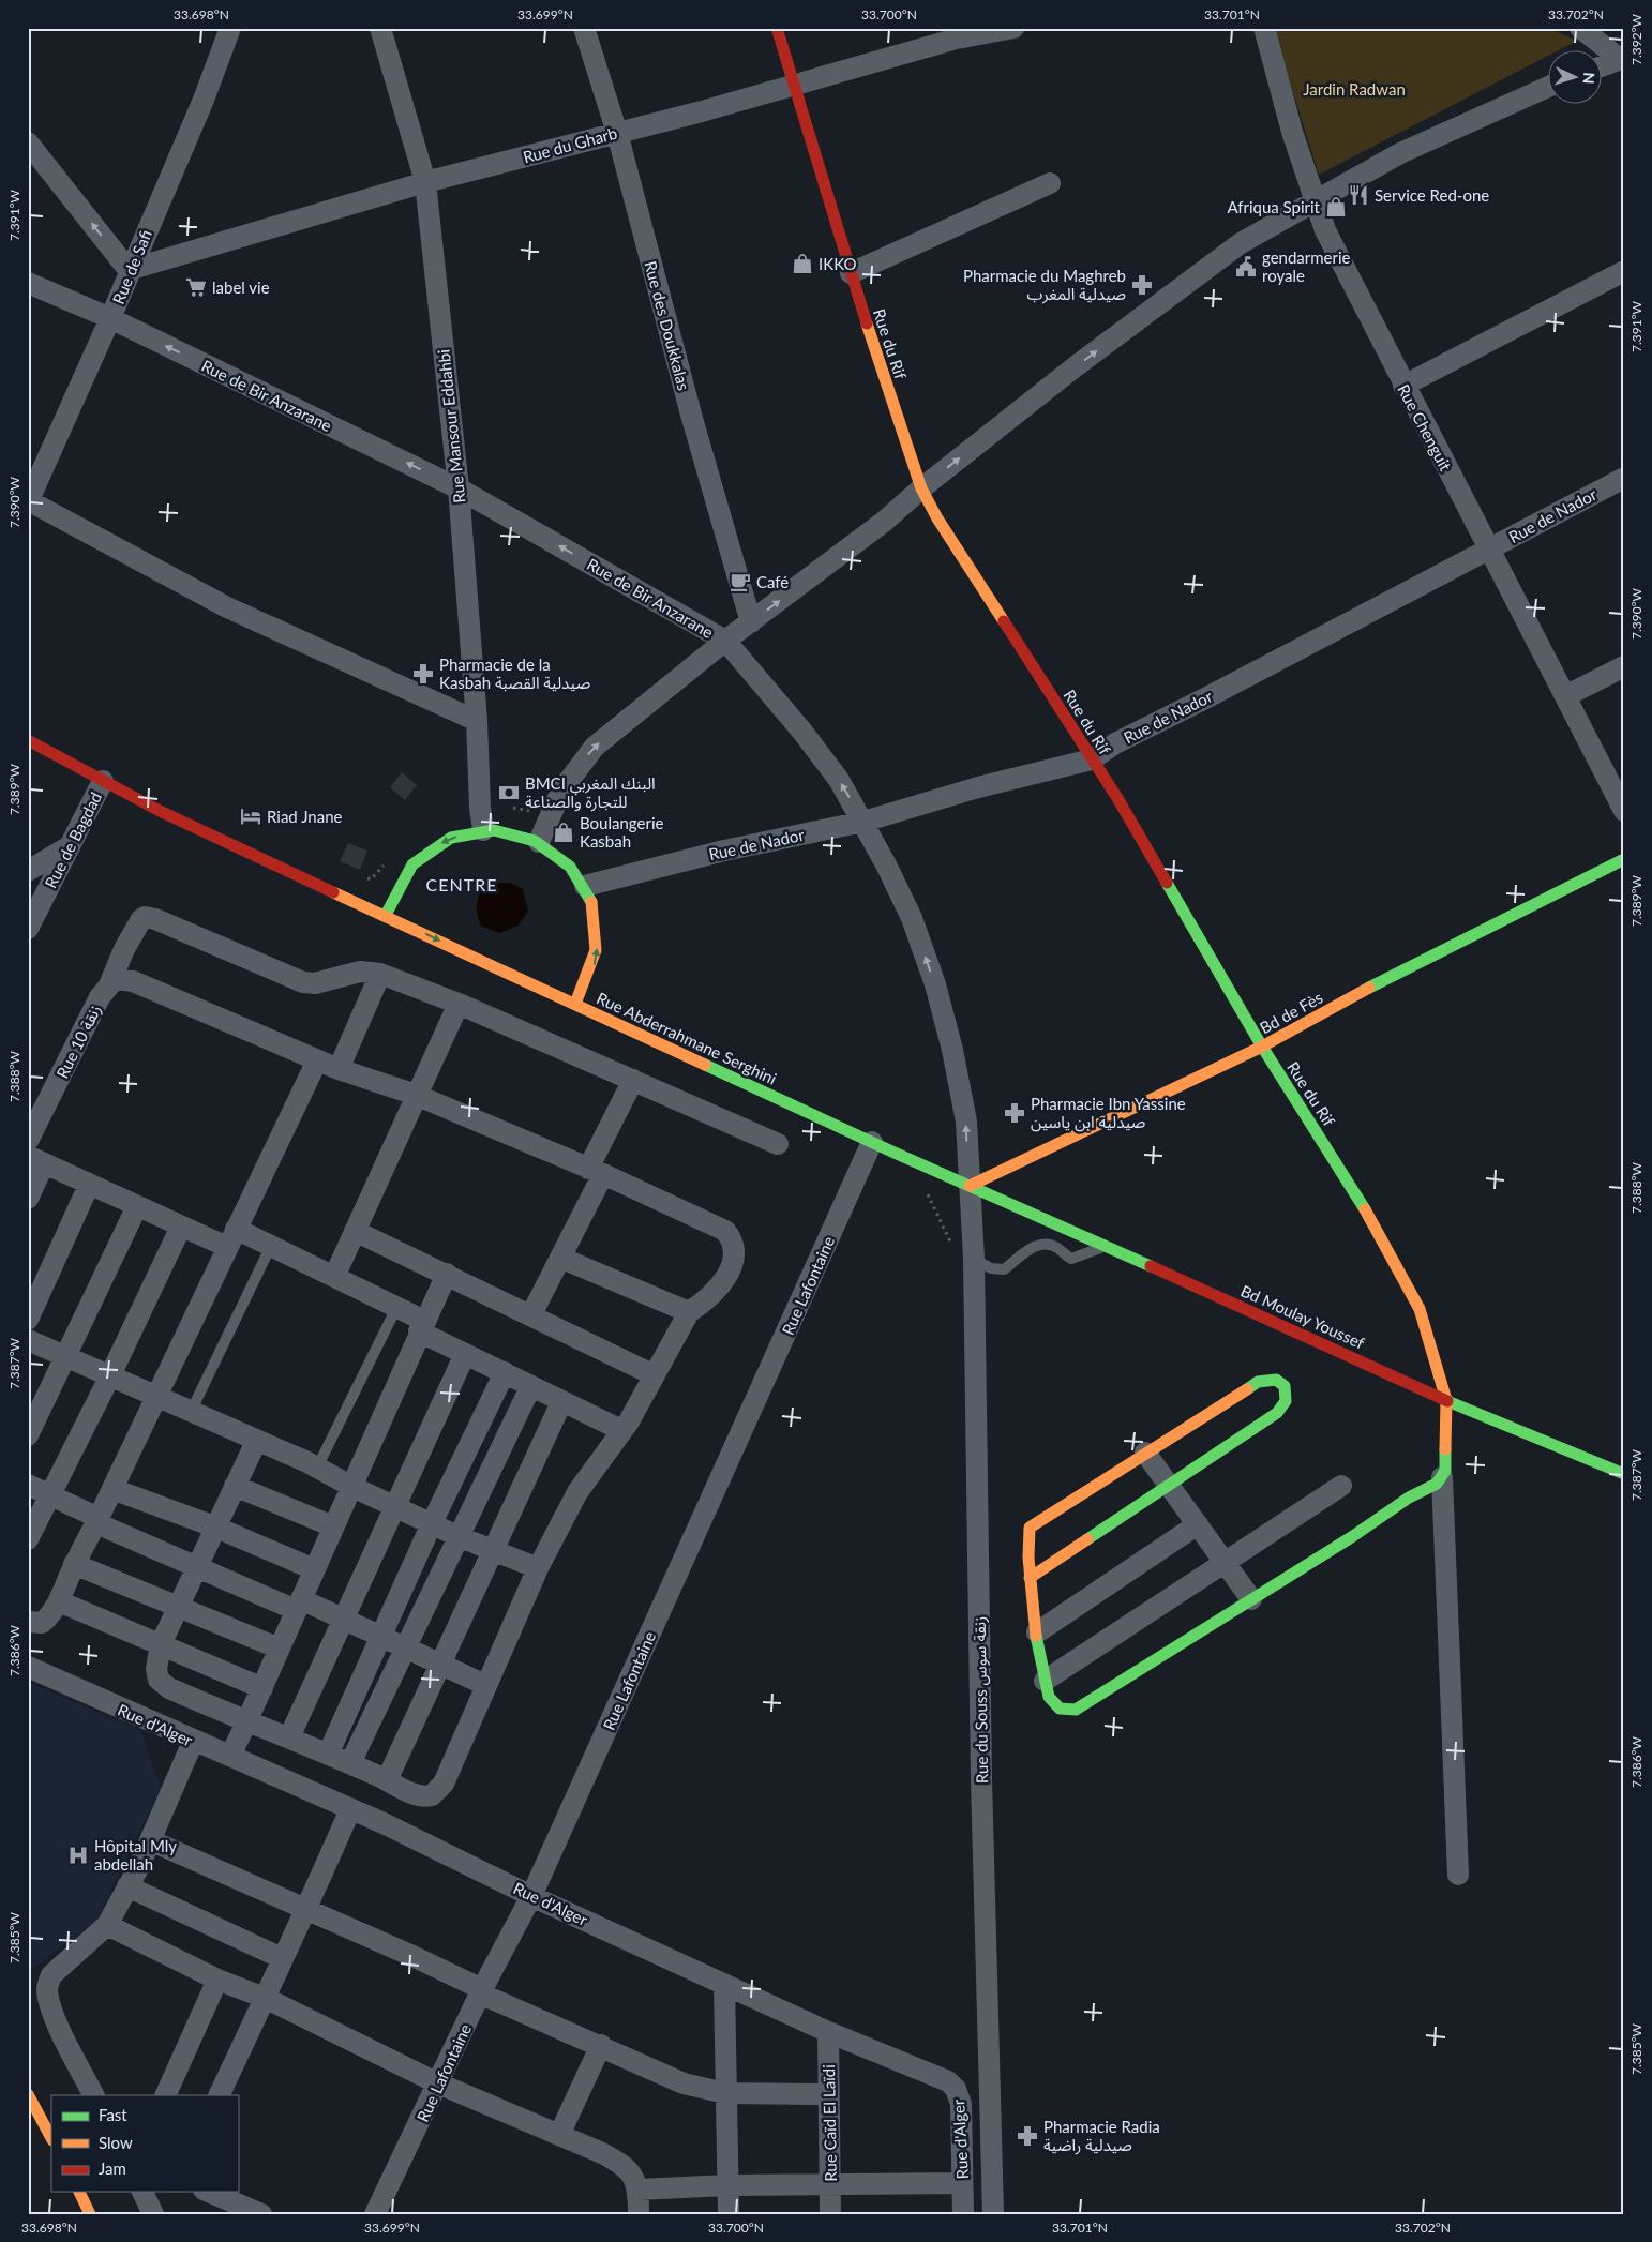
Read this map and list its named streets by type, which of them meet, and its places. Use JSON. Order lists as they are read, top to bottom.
{
  "streets": {
    "street": [
      "Rue du Gharb",
      "Rue de Safi",
      "Rue des Doukkalas",
      "Rue du Rif",
      "Rue de Bir Anzarane",
      "Rue Mansour Eddahbi",
      "Rue Chenguit",
      "Rue de Nador",
      "Rue de Bagdad",
      "Bd de Fès",
      "Rue Abderrahmane Serghini",
      "Rue 10 زنقة",
      "Rue Lafontaine",
      "Bd Moulay Youssef",
      "Rue du Souss زنقة سوس",
      "Rue d'Alger",
      "Rue Caïd El Laïdi"
    ]
  },
  "crossings": [
    ["Rue du Gharb", "Rue de Safi"],
    ["Rue du Gharb", "Rue des Doukkalas"],
    ["Rue du Gharb", "Rue du Rif"],
    ["Rue du Gharb", "Rue Mansour Eddahbi"],
    ["Rue de Safi", "Rue de Bir Anzarane"],
    ["Rue du Rif", "Rue de Nador"],
    ["Rue du Rif", "Bd de Fès"],
    ["Rue du Rif", "Bd Moulay Youssef"],
    ["Rue de Bir Anzarane", "Rue Mansour Eddahbi"],
    ["Rue de Bir Anzarane", "Rue de Nador"],
    ["Rue de Bir Anzarane", "Bd de Fès"],
    ["Rue de Bir Anzarane", "Rue Abderrahmane Serghini"],
    ["Rue de Bir Anzarane", "Bd Moulay Youssef"],
    ["Rue de Bir Anzarane", "Rue du Souss زنقة سوس"],
    ["Rue Mansour Eddahbi", "Rue Abderrahmane Serghini"],
    ["Rue Chenguit", "Rue de Nador"],
    ["Rue de Nador", "Rue Abderrahmane Serghini"],
    ["Bd de Fès", "Rue Abderrahmane Serghini"],
    ["Bd de Fès", "Bd Moulay Youssef"],
    ["Bd de Fès", "Rue du Souss زنقة سوس"],
    ["Rue Abderrahmane Serghini", "Rue Lafontaine"],
    ["Rue Abderrahmane Serghini", "Bd Moulay Youssef"],
    ["Rue Abderrahmane Serghini", "Rue du Souss زنقة سوس"],
    ["Rue Lafontaine", "Rue d'Alger"],
    ["Bd Moulay Youssef", "Rue du Souss زنقة سوس"],
    ["Rue d'Alger", "Rue Caïd El Laïdi"]
  ],
  "one_way": ["Rue de Bir Anzarane"],
  "districts": ["CENTRE"],
  "parks": ["Jardin Radwan"],
  "places": {
    "restaurant": ["Service Red-one"],
    "shop": ["Afriqua Spirit", "IKKO", "Boulangerie Kasbah"],
    "public building": ["gendarmerie royale"],
    "pharmacy": [
      "Pharmacie du Maghreb صيدلية المغرب",
      "Pharmacie de la Kasbah صيدلية القصبة",
      "Pharmacie Ibn Yassine صيدلية ابن ياسين",
      "Pharmacie Radia صيدلية راضية"
    ],
    "supermarket": ["label vie"],
    "cafe": ["Café"],
    "bank": ["BMCI البنك المغربي للتجارة والصناعة"],
    "hotel": ["Riad Jnane"],
    "hospital": ["Hôpital Mly abdellah"]
  },
  "legend": ["Fast", "Slow", "Jam"],
  "north": "right",
  "coordinates": [
    "33.698°N",
    "33.699°N",
    "33.700°N",
    "33.701°N",
    "33.702°N",
    "7.392°W",
    "7.391°W",
    "7.390°W",
    "7.389°W",
    "7.388°W",
    "7.387°W",
    "7.386°W",
    "7.385°W"
  ]
}
